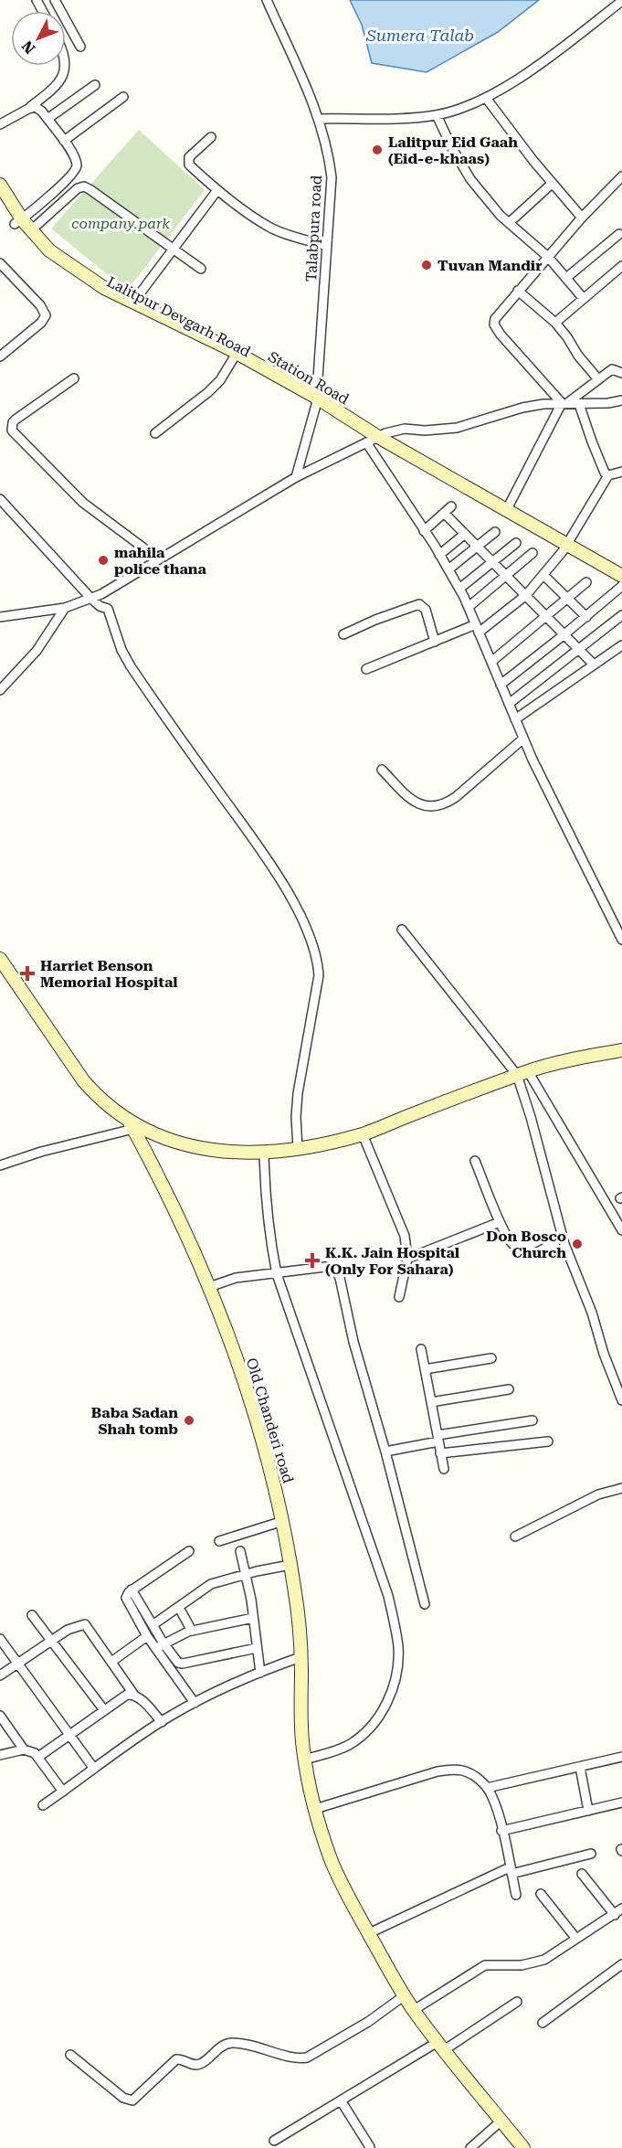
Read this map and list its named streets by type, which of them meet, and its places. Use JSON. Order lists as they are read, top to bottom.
{
  "streets": {
    "street": [
      "Talabpura road",
      "Lalitpur Devgarh Road",
      "Station Road",
      "Old Chanderi road"
    ]
  },
  "crossings": [
    ["Talabpura road", "Lalitpur Devgarh Road"],
    ["Talabpura road", "Station Road"],
    ["Lalitpur Devgarh Road", "Station Road"]
  ],
  "water": ["Sumera Talab"],
  "parks": ["company park"],
  "places": {
    "other": [
      "Lalitpur Eid Gaah (Eid-e-khaas)",
      "Tuvan Mandir",
      "mahila police thana",
      "Don Bosco Church",
      "Baba Sadan Shah tomb"
    ],
    "health": ["Harriet Benson Memorial Hospital", "K.K. Jain Hospital (Only For Sahara)"]
  },
  "north": "bottom left"
}
